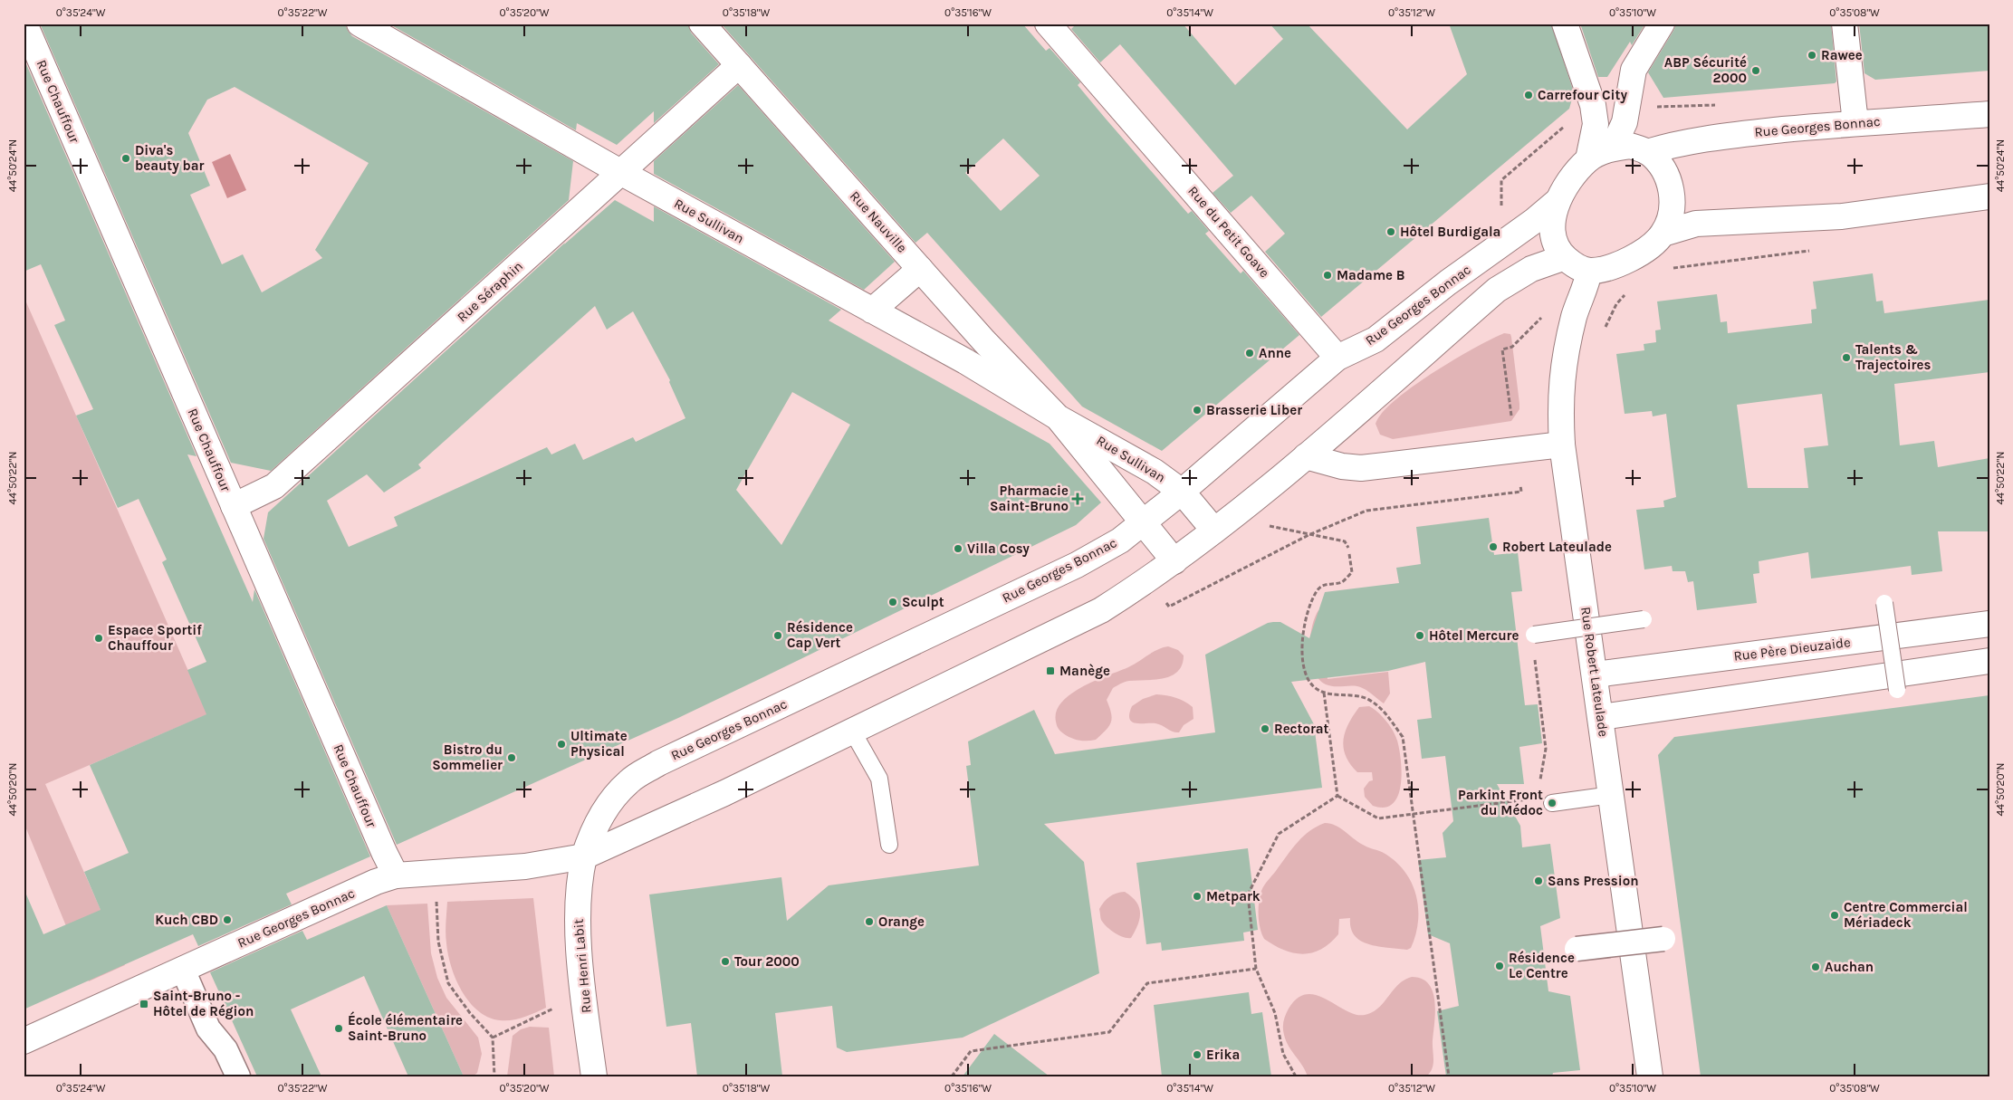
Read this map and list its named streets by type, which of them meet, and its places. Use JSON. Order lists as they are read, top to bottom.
{
  "streets": {
    "street": [
      "Rue Chauffour",
      "Rue Georges Bonnac",
      "Rue Sullivan",
      "Rue Nauville",
      "Rue du Petit Goave",
      "Rue Séraphin",
      "Rue Père Dieuzaide",
      "Rue Robert Lateulade",
      "Rue Henri Labit"
    ]
  },
  "crossings": [
    ["Rue Chauffour", "Rue Georges Bonnac"],
    ["Rue Chauffour", "Rue Séraphin"],
    ["Rue Georges Bonnac", "Rue Sullivan"],
    ["Rue Georges Bonnac", "Rue du Petit Goave"],
    ["Rue Georges Bonnac", "Rue Robert Lateulade"],
    ["Rue Georges Bonnac", "Rue Henri Labit"],
    ["Rue Sullivan", "Rue Nauville"],
    ["Rue Sullivan", "Rue Séraphin"],
    ["Rue Nauville", "Rue Séraphin"],
    ["Rue Père Dieuzaide", "Rue Robert Lateulade"]
  ],
  "places": {
    "other": [
      "Rawee",
      "ABP Sécurité 2000",
      "Carrefour City",
      "Diva's beauty bar",
      "Hôtel Burdigala",
      "Madame B",
      "Anne",
      "Talents & Trajectoires",
      "Brasserie Liber",
      "Robert Lateulade",
      "Villa Cosy",
      "Sculpt",
      "Résidence Cap Vert",
      "Hôtel Mercure",
      "Espace Sportif Chauffour",
      "Rectorat",
      "Ultimate Physical",
      "Bistro du Sommelier",
      "Parkint Front du Médoc",
      "Sans Pression",
      "Metpark",
      "Centre Commercial Mériadeck",
      "Kuch CBD",
      "Orange",
      "Tour 2000",
      "Résidence Le Centre",
      "Auchan",
      "École élémentaire Saint-Bruno",
      "Erika"
    ],
    "health": ["Pharmacie Saint-Bruno"],
    "transit": ["Manège", "Saint-Bruno - Hôtel de Région"]
  },
  "coordinates": [
    "0°35'24\"W",
    "0°35'22\"W",
    "0°35'20\"W",
    "0°35'18\"W",
    "0°35'16\"W",
    "0°35'14\"W",
    "0°35'12\"W",
    "0°35'10\"W",
    "0°35'08\"W",
    "44°50'24\"N",
    "44°50'22\"N",
    "44°50'20\"N"
  ]
}
